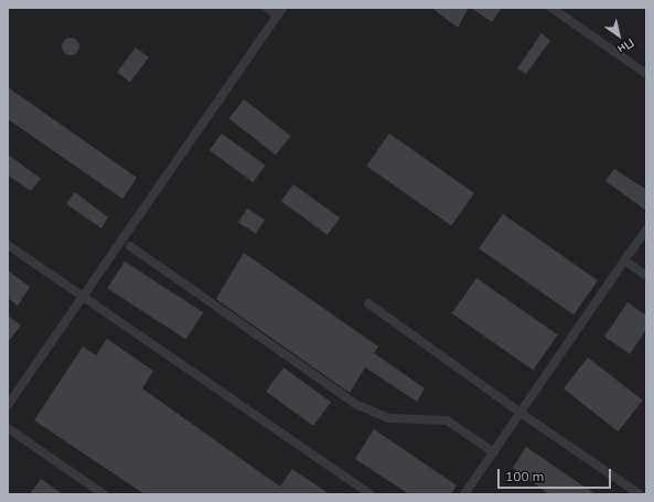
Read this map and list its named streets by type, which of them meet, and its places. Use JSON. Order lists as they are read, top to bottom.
{
  "scale_bar": "100 m",
  "north": "bottom right"
}
